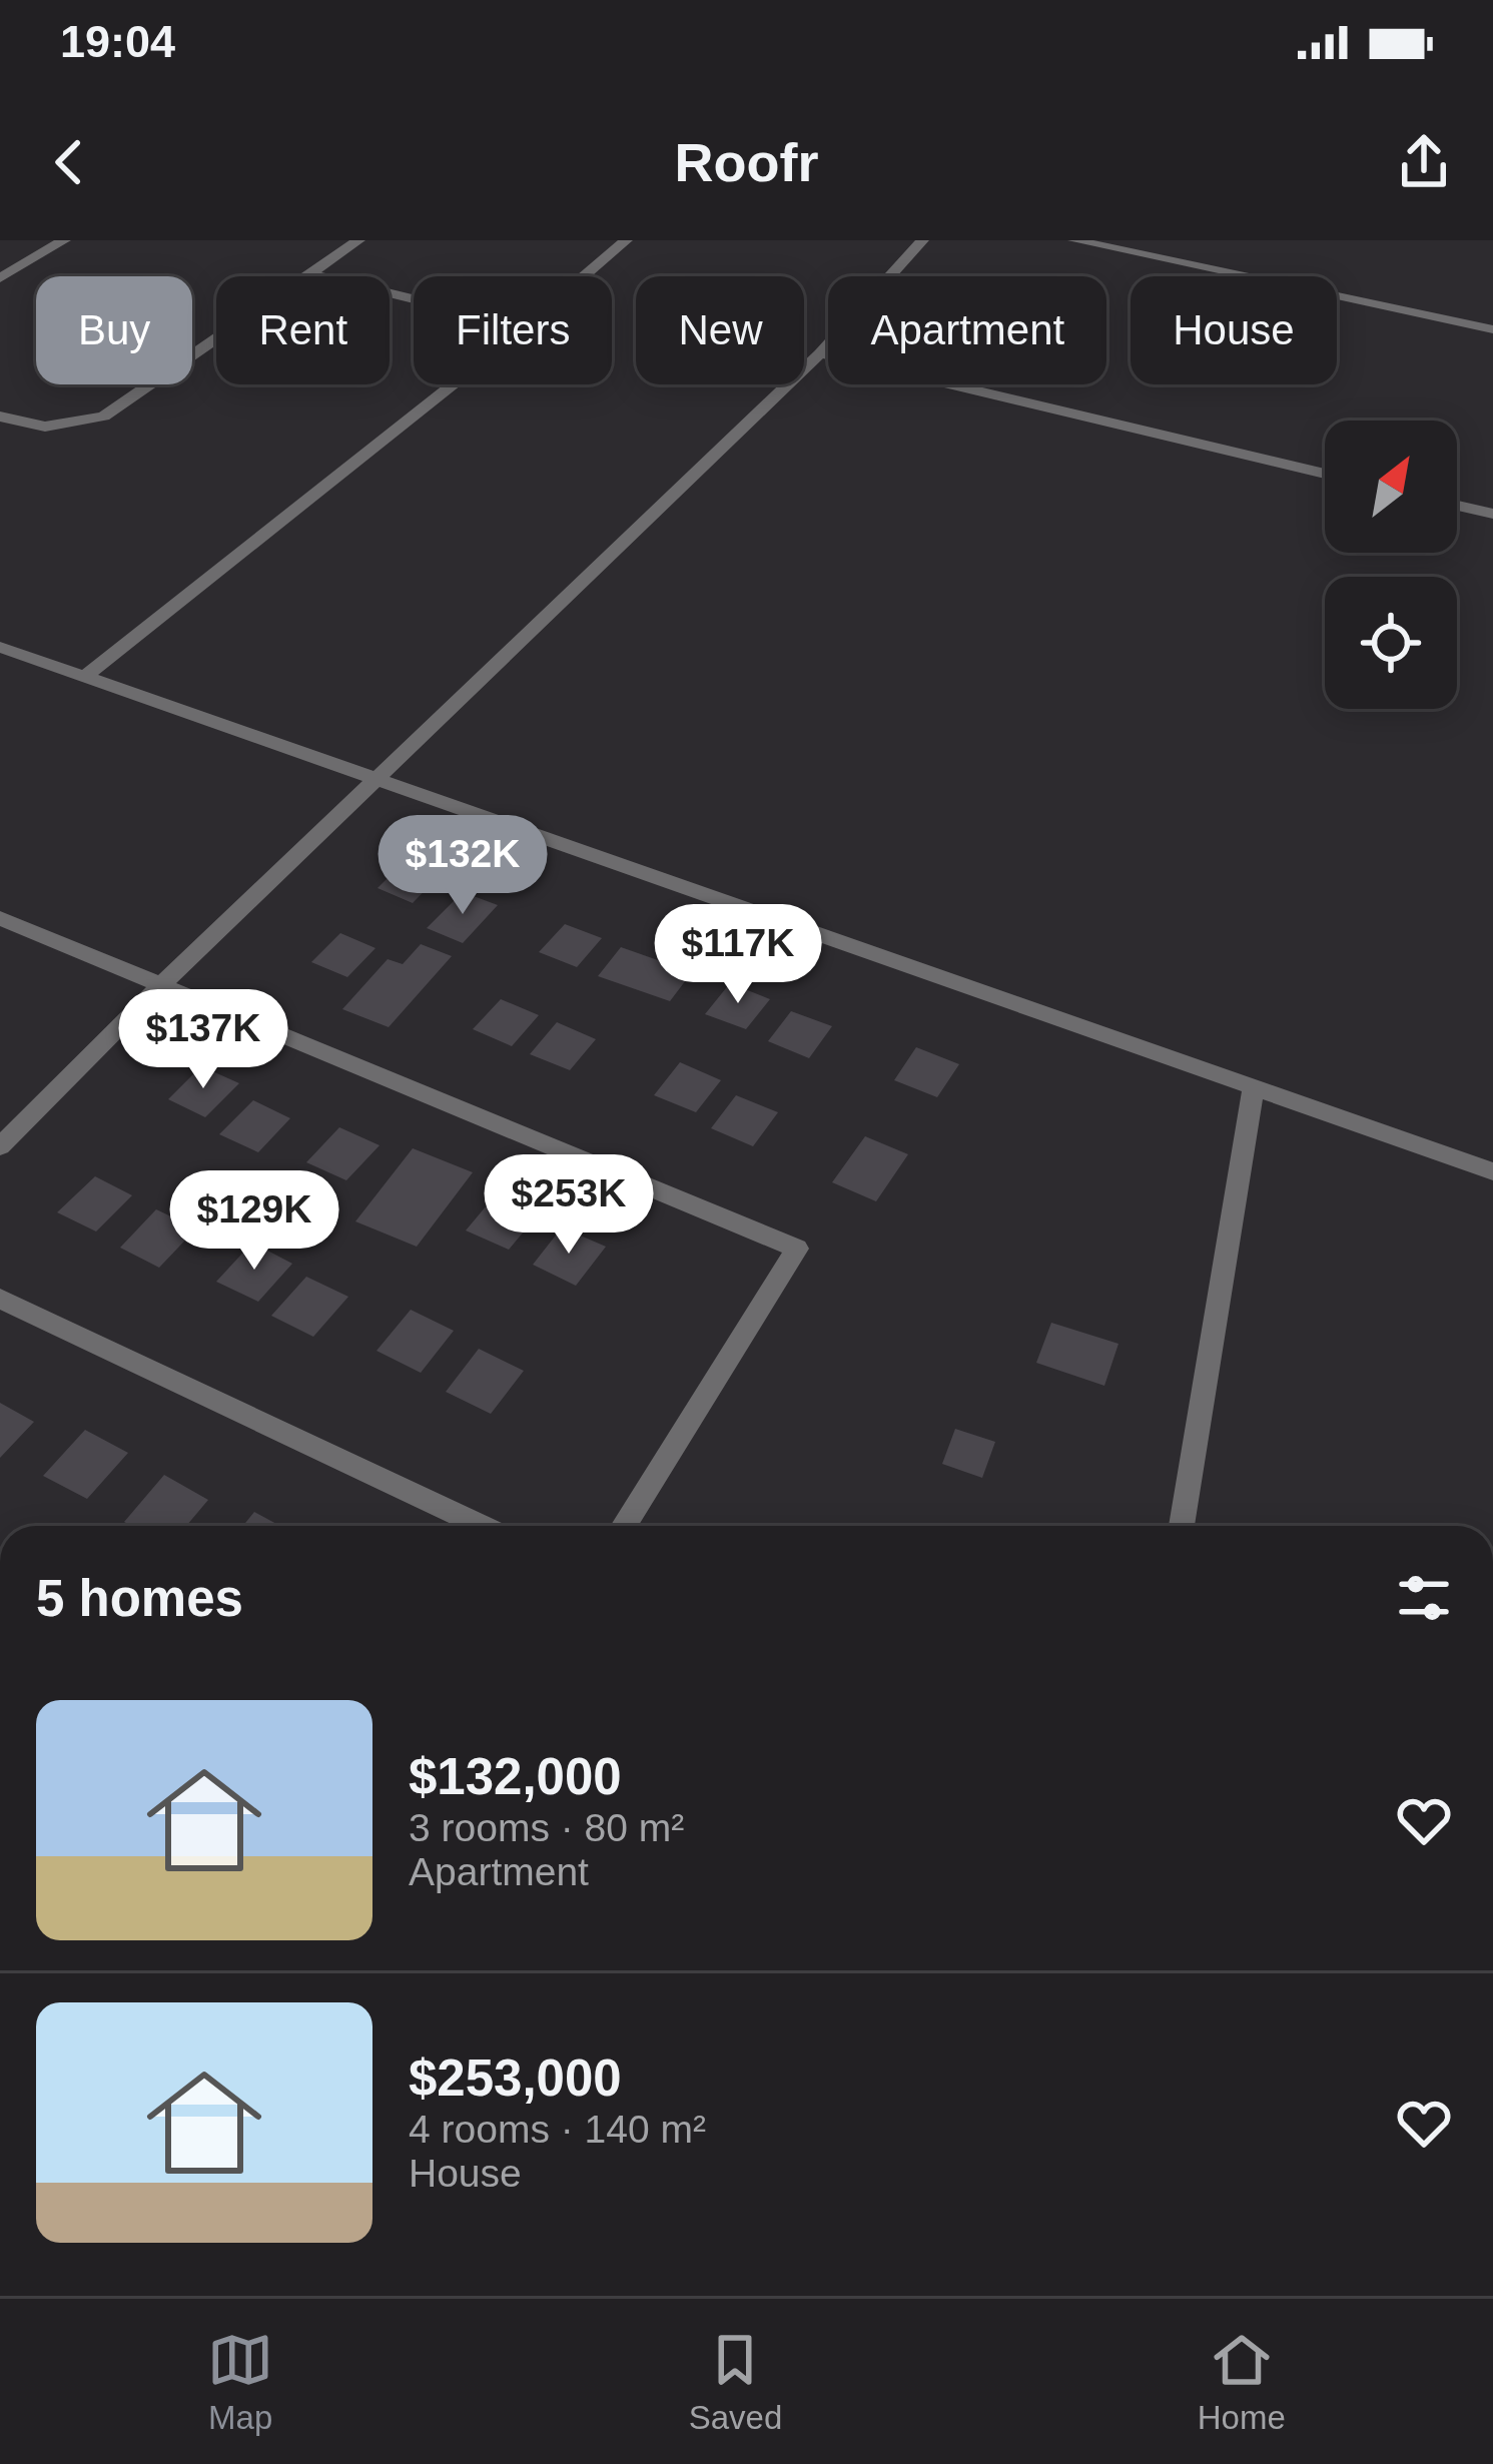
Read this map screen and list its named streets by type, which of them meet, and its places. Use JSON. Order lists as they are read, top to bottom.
{
  "north": "top right",
  "page": {
    "status": "19:04",
    "header": "Roofr",
    "chip": [
      "Buy",
      "Rent",
      "Filters",
      "New",
      "Apartment",
      "House"
    ],
    "price": [
      "$132K",
      "$117K",
      "$137K",
      "$253K",
      "$129K"
    ],
    "heading": "5 homes",
    "list": [
      {
        "name": "$132,000",
        "note": "3 rooms · 80 m² · Apartment"
      },
      {
        "name": "$253,000",
        "note": "4 rooms · 140 m² · House"
      }
    ],
    "tabs": ["Map", "Saved", "Home"]
  }
}
